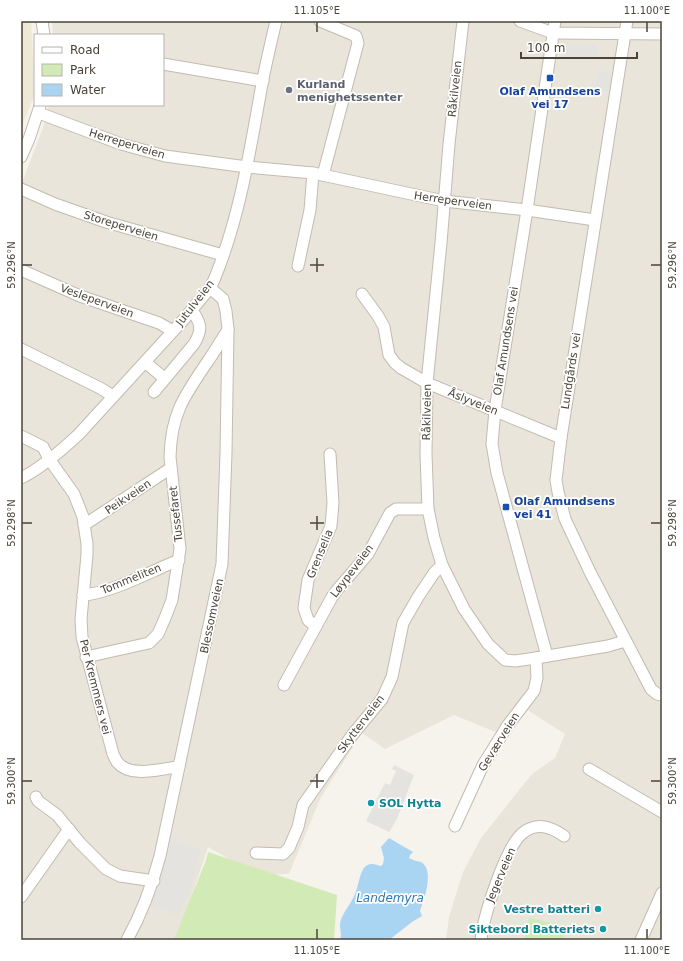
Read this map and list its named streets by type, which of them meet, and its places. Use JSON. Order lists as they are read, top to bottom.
{
  "streets": {
    "street": [
      "Råkilveien",
      "Herreperveien",
      "Storeperveien",
      "Vesleperveien",
      "Jutulveien",
      "Olaf Amundsens vei",
      "Lundgårds vei",
      "Åslyveien",
      "Peikveien",
      "Tussefaret",
      "Grenselia",
      "Løypeveien",
      "Tommeliten",
      "Blessomveien",
      "Per Kremmers vei",
      "Skytterveien",
      "Geværveien",
      "Jegerveien"
    ]
  },
  "crossings": [
    ["Råkilveien", "Herreperveien"],
    ["Råkilveien", "Olaf Amundsens vei"],
    ["Råkilveien", "Lundgårds vei"],
    ["Råkilveien", "Åslyveien"],
    ["Råkilveien", "Løypeveien"],
    ["Råkilveien", "Skytterveien"],
    ["Råkilveien", "Geværveien"],
    ["Herreperveien", "Jutulveien"],
    ["Herreperveien", "Olaf Amundsens vei"],
    ["Herreperveien", "Lundgårds vei"],
    ["Storeperveien", "Jutulveien"],
    ["Vesleperveien", "Jutulveien"],
    ["Jutulveien", "Blessomveien"],
    ["Jutulveien", "Per Kremmers vei"],
    ["Olaf Amundsens vei", "Åslyveien"],
    ["Olaf Amundsens vei", "Geværveien"],
    ["Lundgårds vei", "Åslyveien"],
    ["Peikveien", "Tussefaret"],
    ["Peikveien", "Per Kremmers vei"],
    ["Tussefaret", "Tommeliten"],
    ["Tussefaret", "Blessomveien"],
    ["Tussefaret", "Per Kremmers vei"],
    ["Grenselia", "Løypeveien"],
    ["Tommeliten", "Per Kremmers vei"],
    ["Blessomveien", "Per Kremmers vei"]
  ],
  "water": ["Landemyra"],
  "places": {
    "transit": ["Olaf Amundsens vei 17", "Olaf Amundsens vei 41"],
    "other": [
      "Kurland menighetssenter",
      "SOL Hytta",
      "Vestre batteri",
      "Siktebord Batteriets"
    ]
  },
  "legend": ["Road", "Park", "Water"],
  "scale_bar": "100 m",
  "coordinates": [
    "11.105°E",
    "11.100°E",
    "59.296°N",
    "59.298°N",
    "59.300°N"
  ]
}
